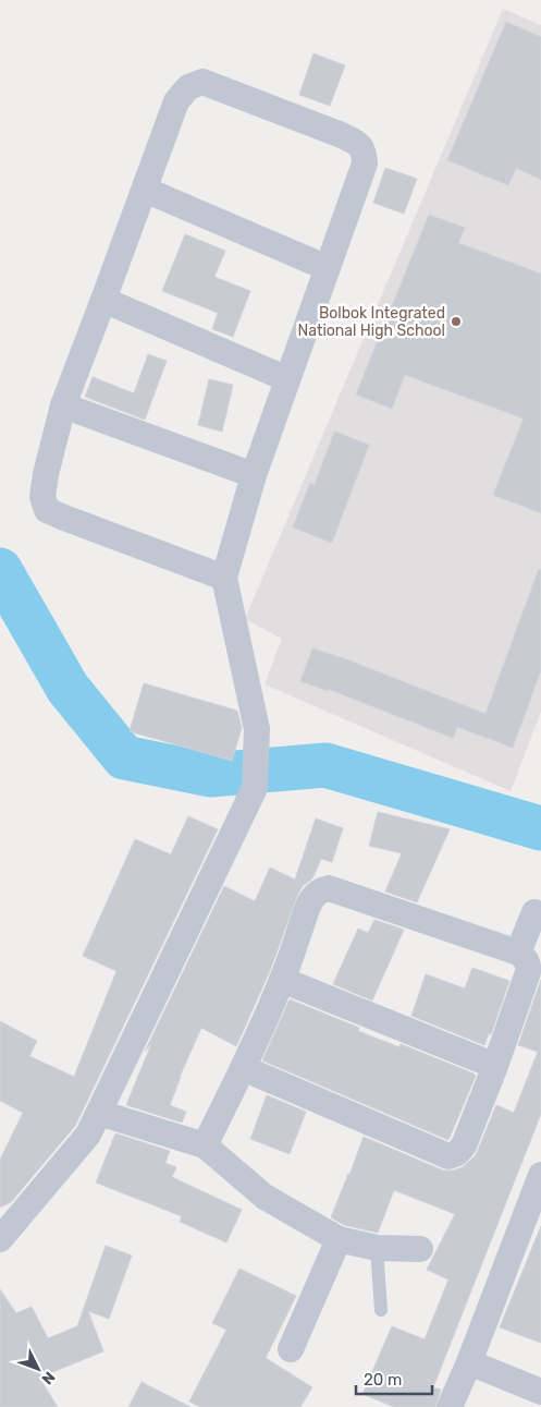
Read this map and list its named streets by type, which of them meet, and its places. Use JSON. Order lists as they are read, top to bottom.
{
  "places": ["Bolbok Integrated National High School"],
  "scale_bar": "20 m",
  "north": "bottom right"
}
